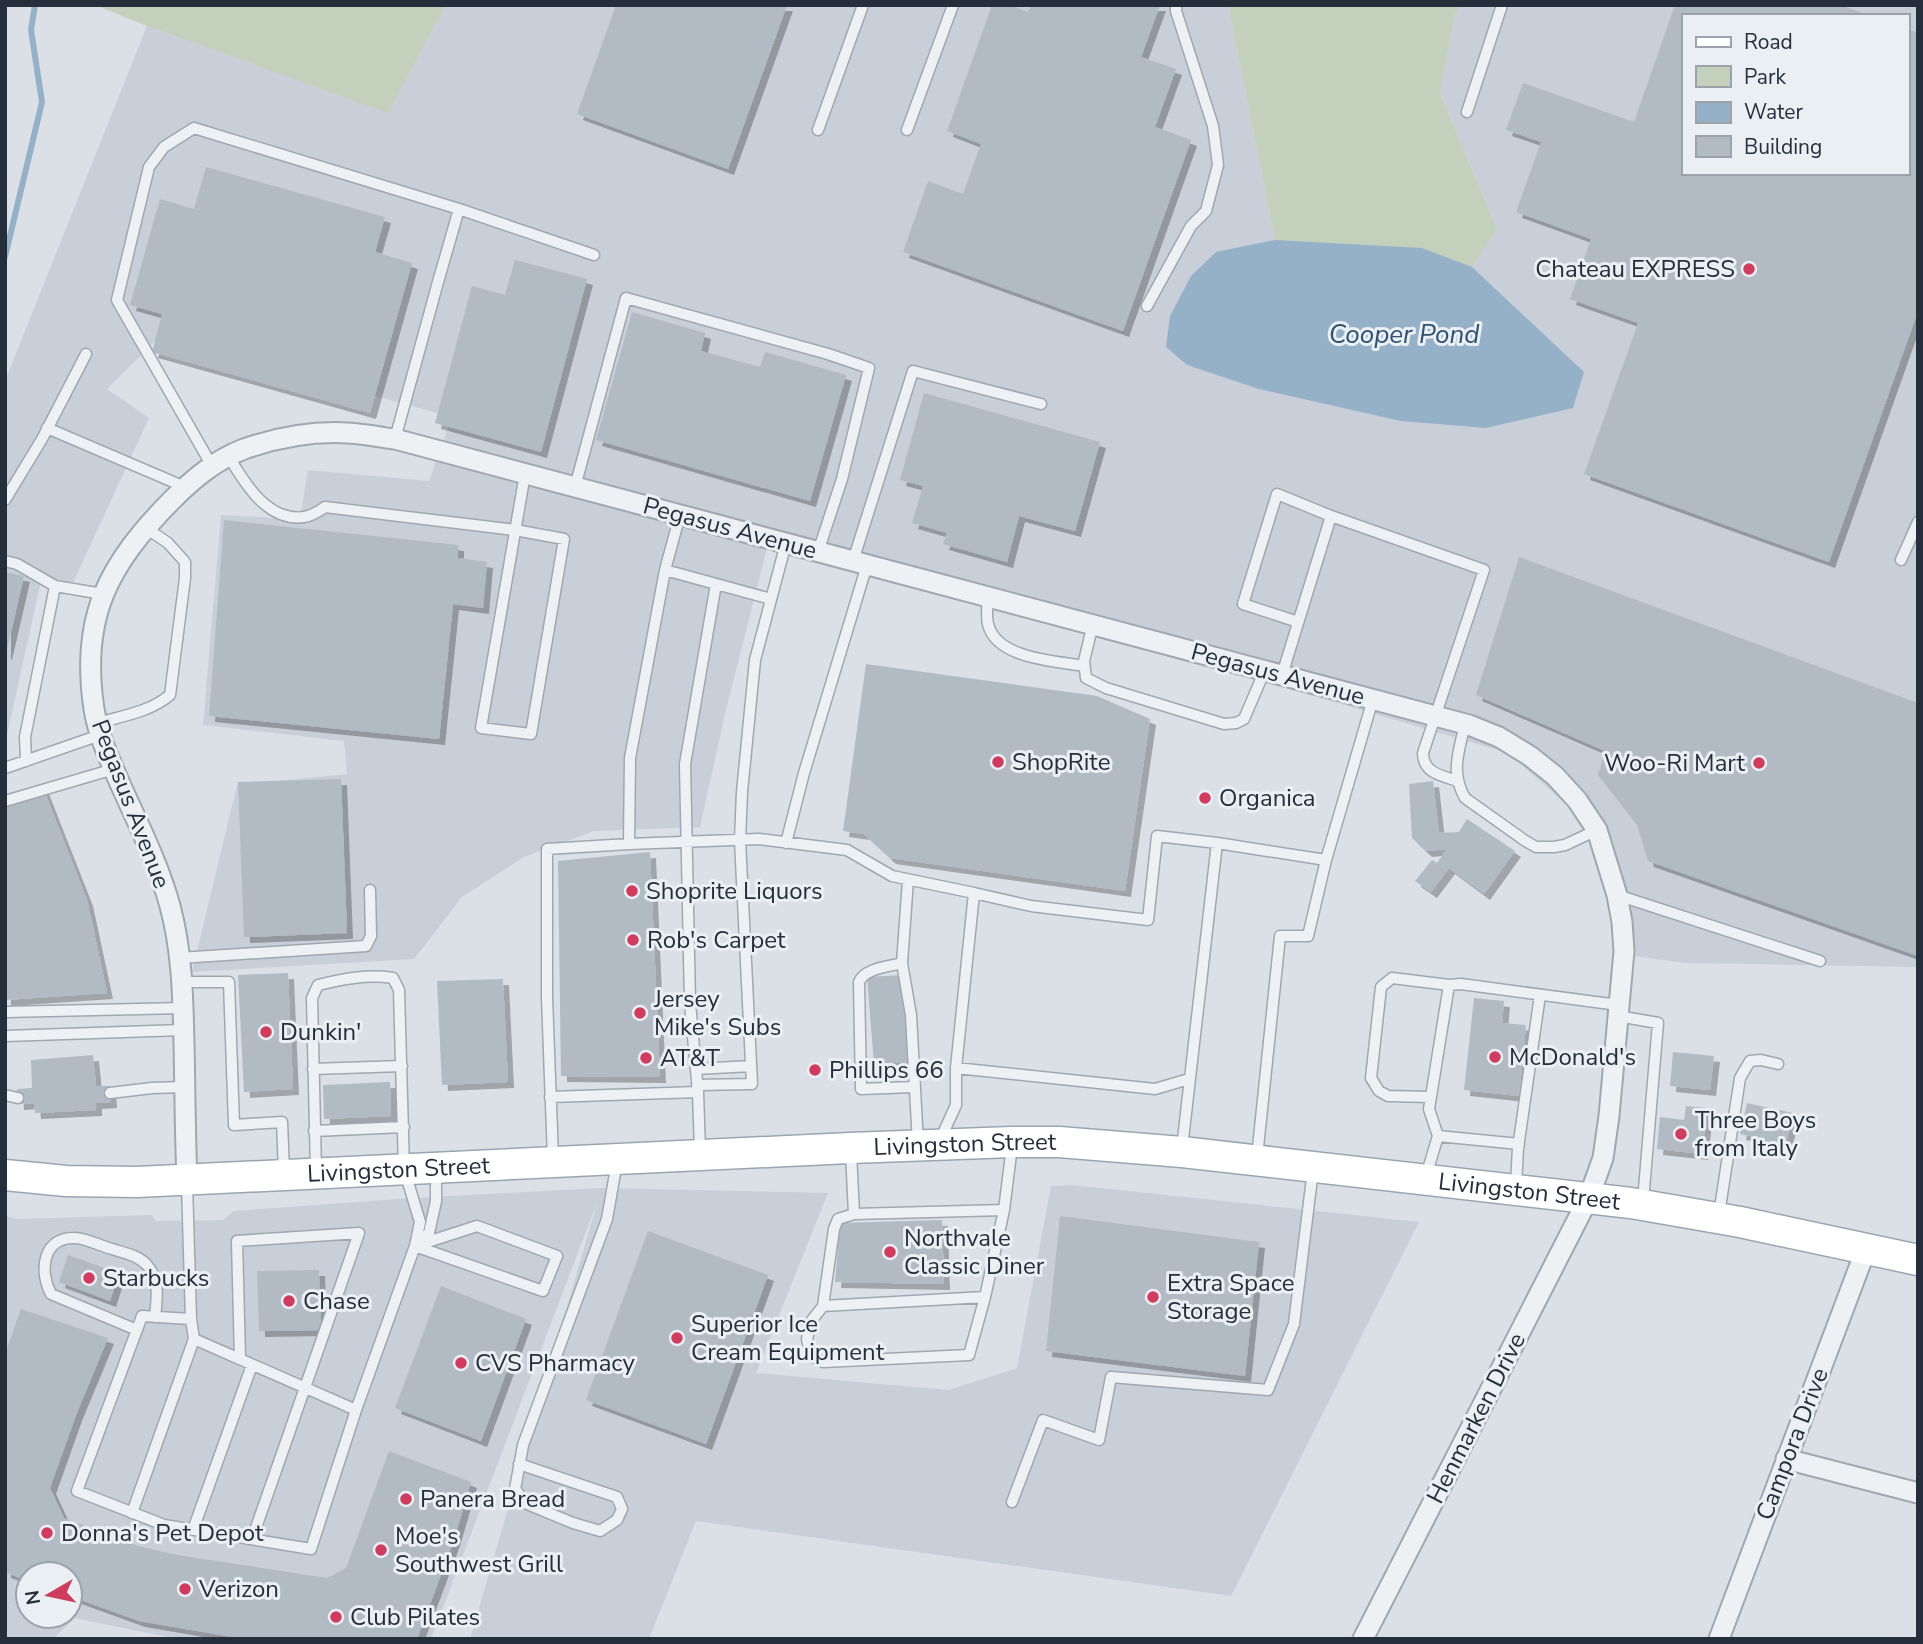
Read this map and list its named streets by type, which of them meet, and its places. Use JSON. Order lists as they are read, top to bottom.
{
  "streets": {
    "main road": ["Livingston Street"],
    "street": ["Pegasus Avenue", "Henmarken Drive", "Campora Drive"]
  },
  "crossings": [
    ["Pegasus Avenue", "Livingston Street"],
    ["Pegasus Avenue", "Henmarken Drive"],
    ["Livingston Street", "Henmarken Drive"],
    ["Livingston Street", "Campora Drive"]
  ],
  "water": ["Cooper Pond"],
  "places": [
    "Chateau EXPRESS",
    "ShopRite",
    "Woo-Ri Mart",
    "Organica",
    "Shoprite Liquors",
    "Rob's Carpet",
    "Jersey Mike's Subs",
    "Dunkin'",
    "McDonald's",
    "AT&T",
    "Phillips 66",
    "Three Boys from Italy",
    "Northvale Classic Diner",
    "Starbucks",
    "Extra Space Storage",
    "Chase",
    "Superior Ice Cream Equipment",
    "CVS Pharmacy",
    "Panera Bread",
    "Donna's Pet Depot",
    "Moe's Southwest Grill",
    "Verizon",
    "Club Pilates"
  ],
  "legend": [
    "Road",
    "Park",
    "Water",
    "Building"
  ],
  "north": "left"
}
